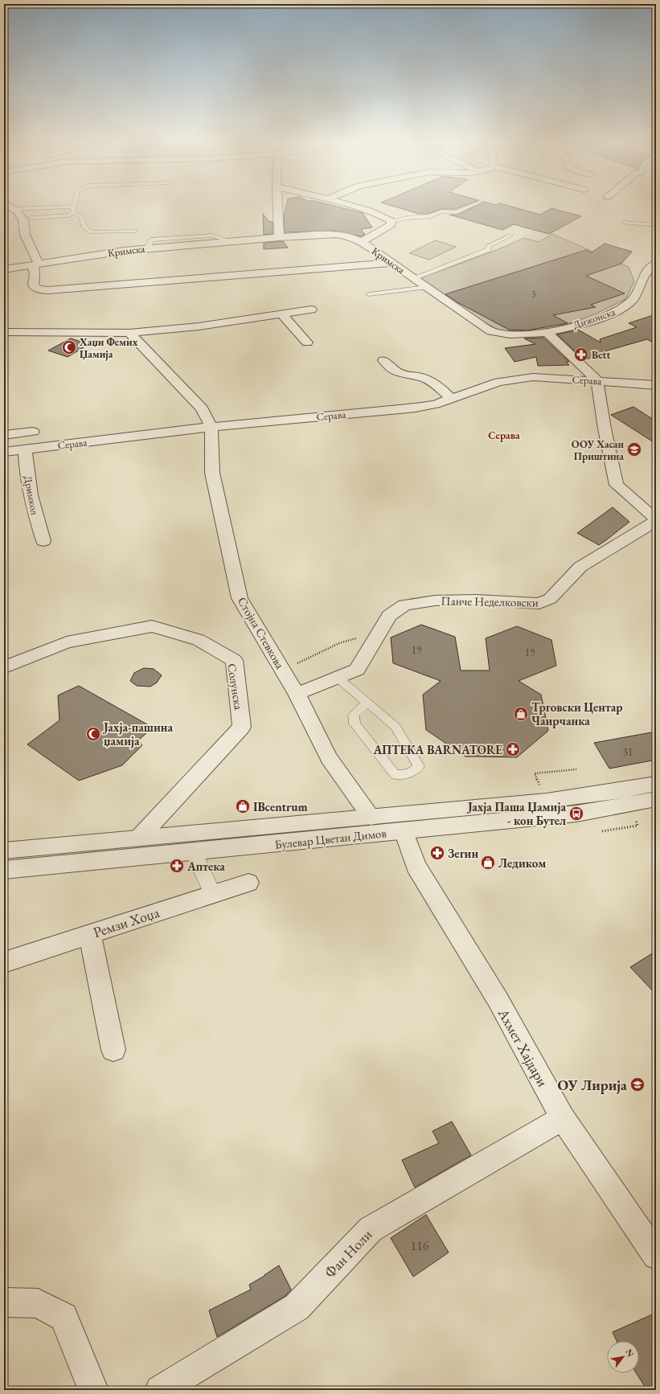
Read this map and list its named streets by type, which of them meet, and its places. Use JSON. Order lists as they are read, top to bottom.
{
  "streets": {
    "street": [
      "Кримска",
      "Дижонска",
      "Серава",
      "Дримкол",
      "Панче Неделковски",
      "Стојна Стевкова",
      "Солунска",
      "Булевар Цветан Димов",
      "Ремзи Хоџа",
      "Ахмет Хајдари",
      "Фан Ноли"
    ]
  },
  "crossings": [
    ["Кримска", "Дижонска"],
    ["Серава", "Дримкол"],
    ["Серава", "Стојна Стевкова"],
    ["Панче Неделковски", "Стојна Стевкова"],
    ["Стојна Стевкова", "Булевар Цветан Димов"],
    ["Солунска", "Булевар Цветан Димов"],
    ["Булевар Цветан Димов", "Ахмет Хајдари"],
    ["Ахмет Хајдари", "Фан Ноли"]
  ],
  "districts": ["Серава"],
  "places": {
    "mosque": ["Хаџи Фемих Џамија", "Јахја-пашина џамија"],
    "pharmacy": [
      "Bett",
      "АПТЕКА BARNATORE",
      "Зегин",
      "Аптека"
    ],
    "school or university": ["ООУ Хасан Приштина", "ОУ Лирија"],
    "shop": ["Трговски Центар Чаирчанка", "IBcentrum", "Ледиком"],
    "bus stop": ["Јахја Паша Џамија - кон Бутел"]
  },
  "house_numbers": [
    "3",
    "19",
    "19",
    "31",
    "116"
  ],
  "north": "top right"
}
